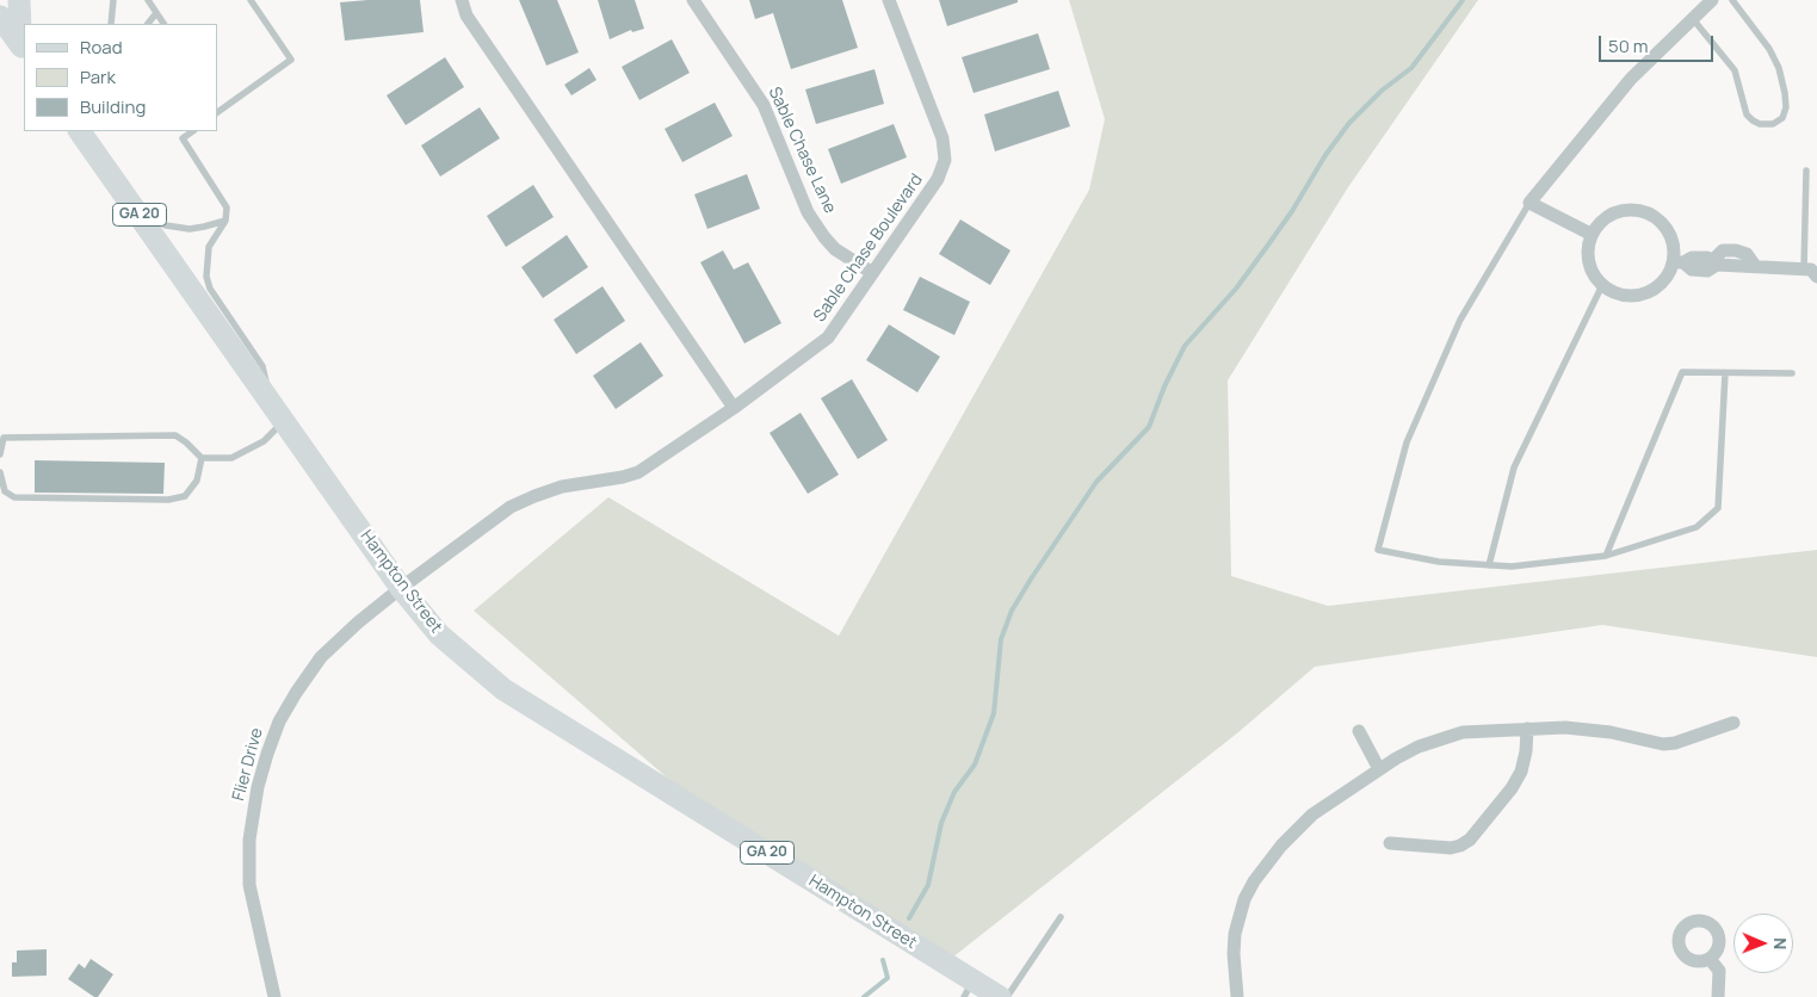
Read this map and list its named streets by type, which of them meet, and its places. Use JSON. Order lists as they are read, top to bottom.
{
  "streets": {
    "main road": ["GA 20", "Hampton Street"],
    "street": ["Sable Chase Lane", "Sable Chase Boulevard", "Flier Drive"]
  },
  "crossings": [
    ["Sable Chase Lane", "Sable Chase Boulevard"],
    ["Sable Chase Boulevard", "Hampton Street"],
    ["Sable Chase Boulevard", "Flier Drive"],
    ["Hampton Street", "Flier Drive"]
  ],
  "legend": ["Road", "Park", "Building"],
  "scale_bar": "50 m",
  "north": "right"
}
